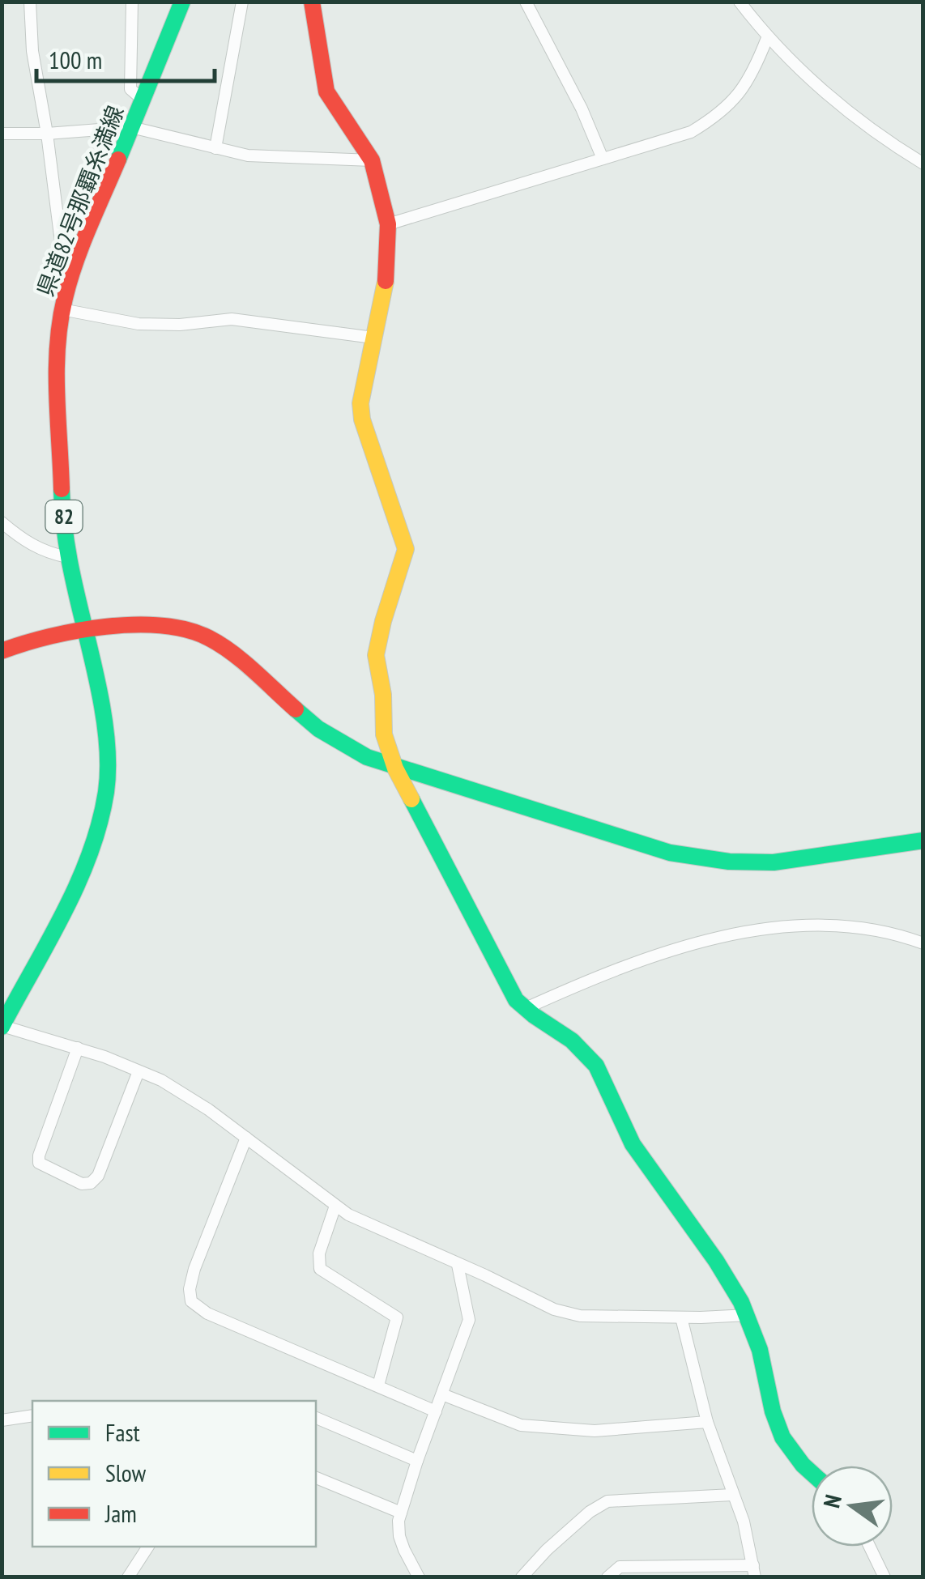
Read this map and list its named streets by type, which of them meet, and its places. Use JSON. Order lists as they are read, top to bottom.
{
  "streets": {
    "street": ["県道82号那覇糸満線", "82"]
  },
  "legend": ["Fast", "Slow", "Jam"],
  "scale_bar": "100 m",
  "north": "left"
}
